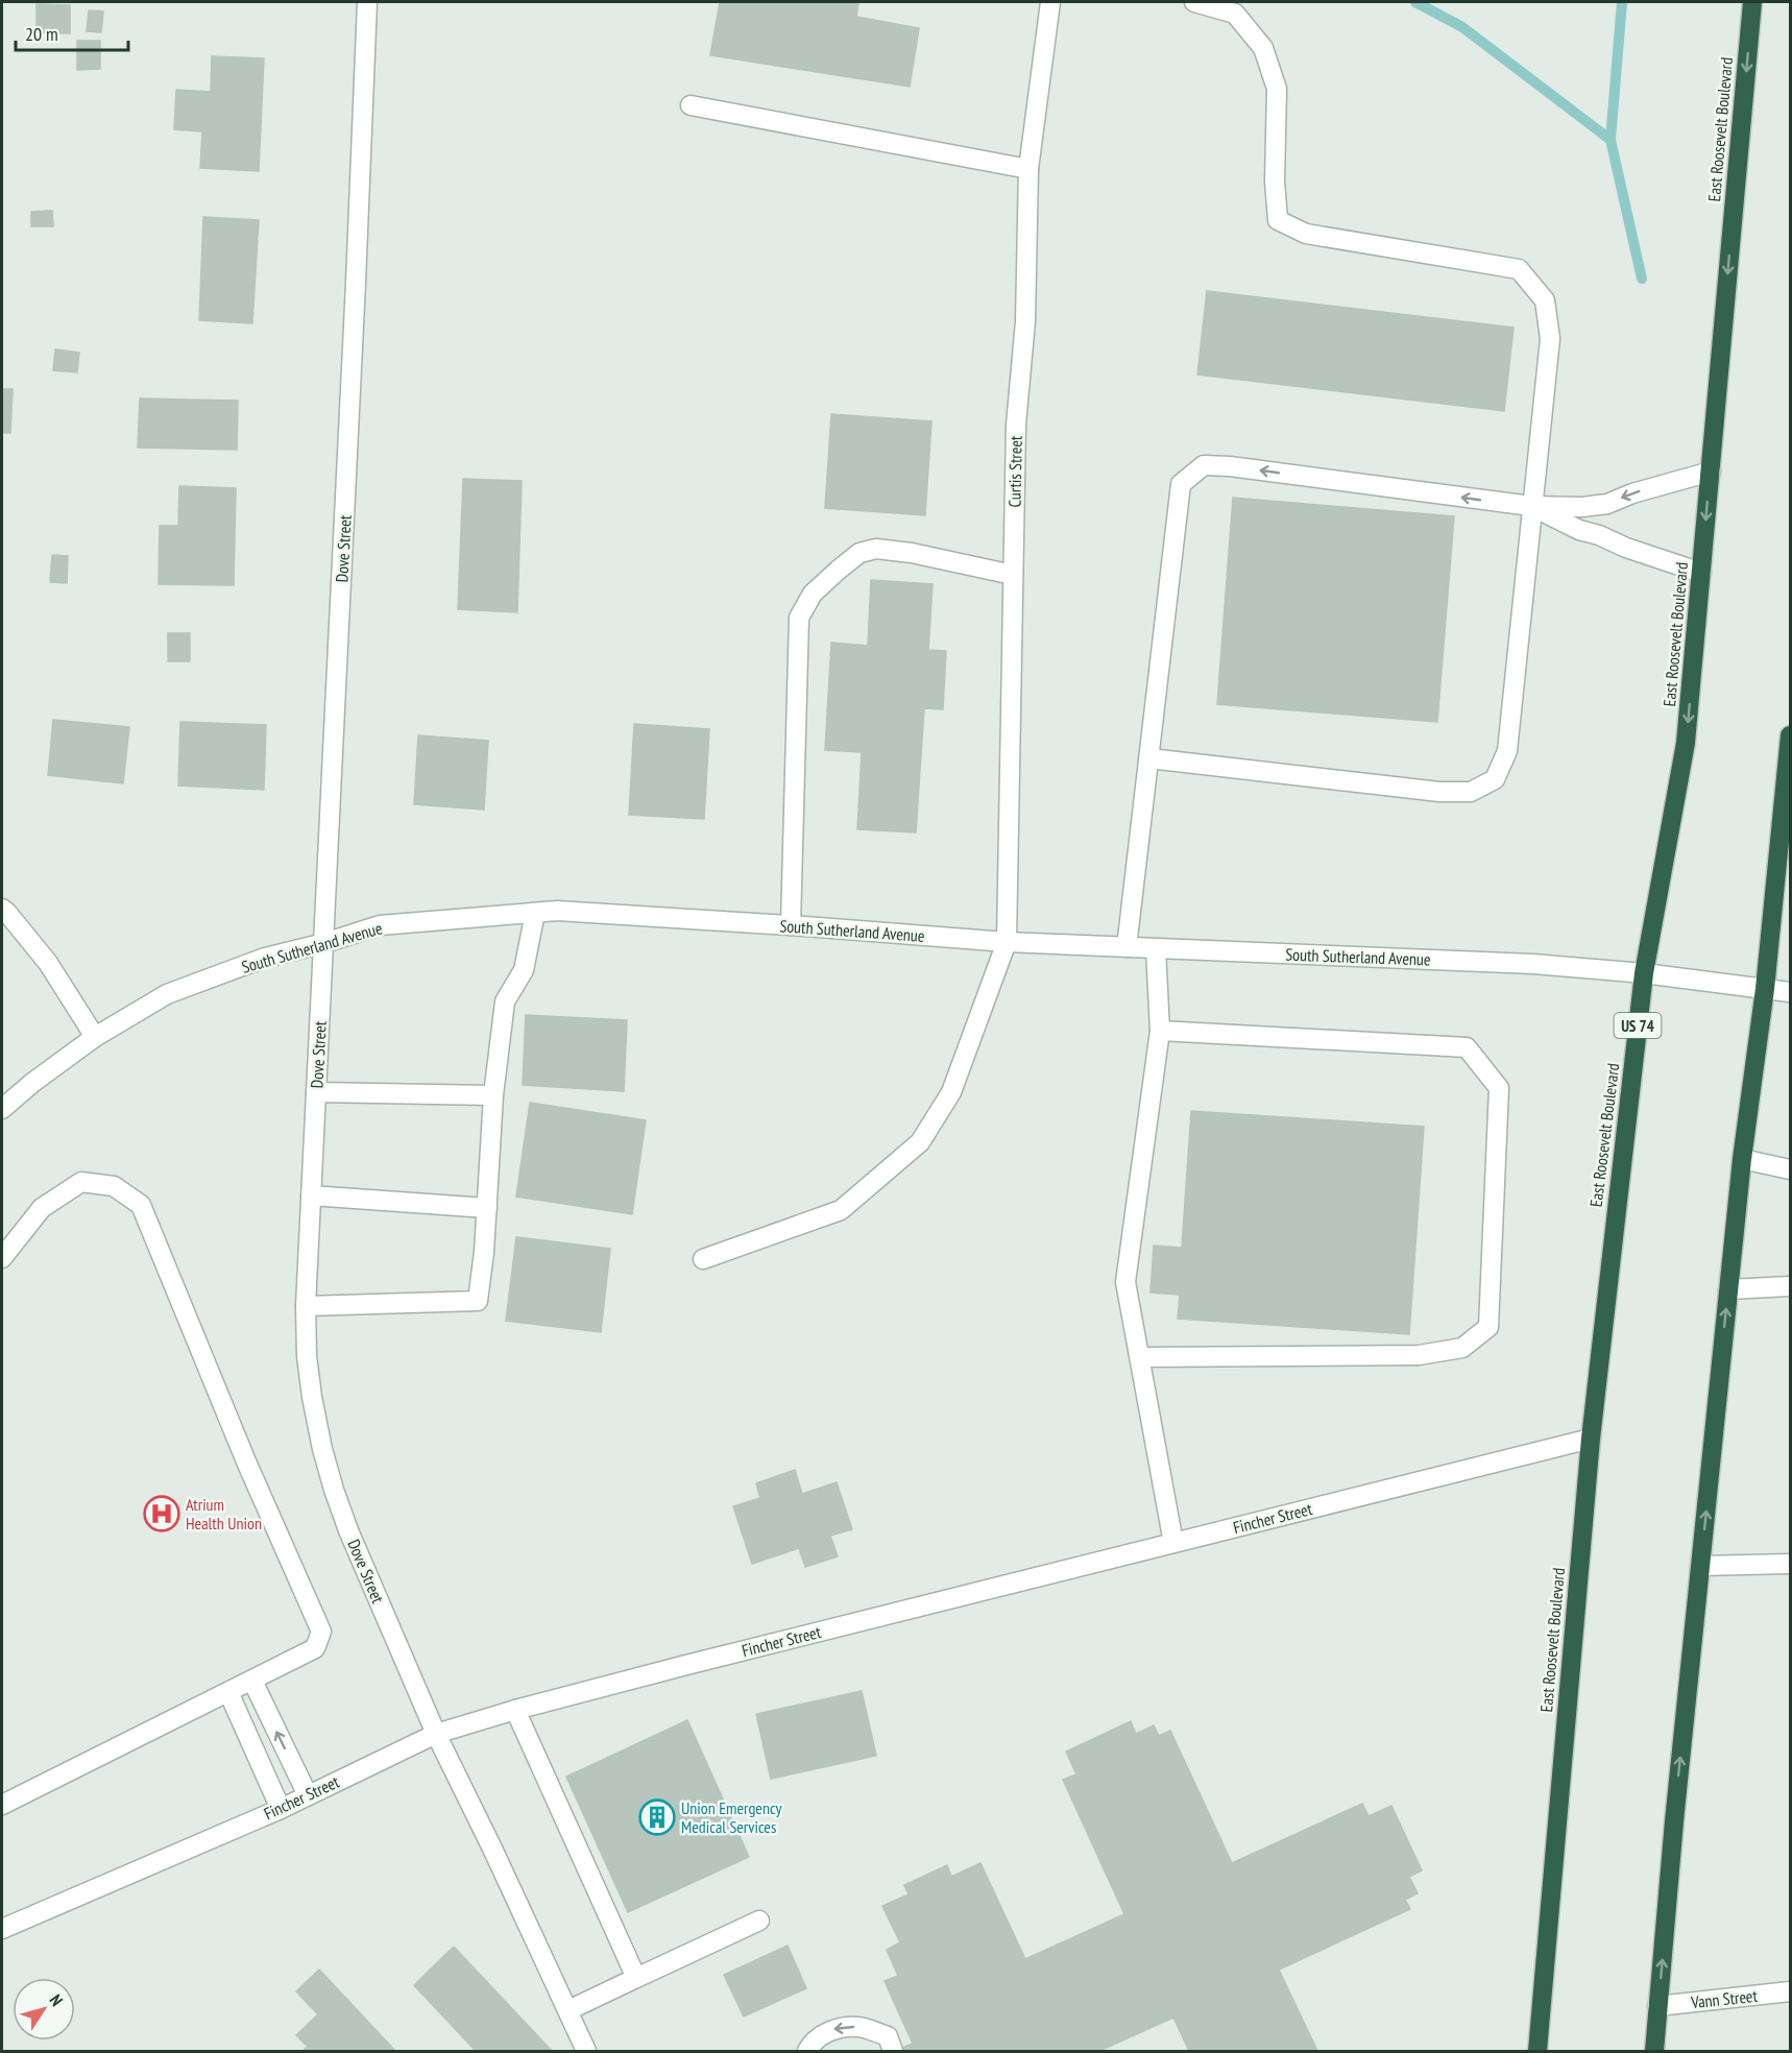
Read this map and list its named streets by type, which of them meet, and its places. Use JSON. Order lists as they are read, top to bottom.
{
  "streets": {
    "highway": ["East Roosevelt Boulevard", "US 74"],
    "street": [
      "Curtis Street",
      "Dove Street",
      "South Sutherland Avenue",
      "Fincher Street",
      "Vann Street"
    ]
  },
  "crossings": [
    ["East Roosevelt Boulevard", "South Sutherland Avenue"],
    ["East Roosevelt Boulevard", "Fincher Street"],
    ["Curtis Street", "South Sutherland Avenue"],
    ["Dove Street", "South Sutherland Avenue"],
    ["Dove Street", "Fincher Street"]
  ],
  "one_way": ["East Roosevelt Boulevard"],
  "places": {
    "hospital": ["Atrium Health Union"],
    "building": ["Union Emergency Medical Services"]
  },
  "scale_bar": "20 m",
  "north": "top right"
}
